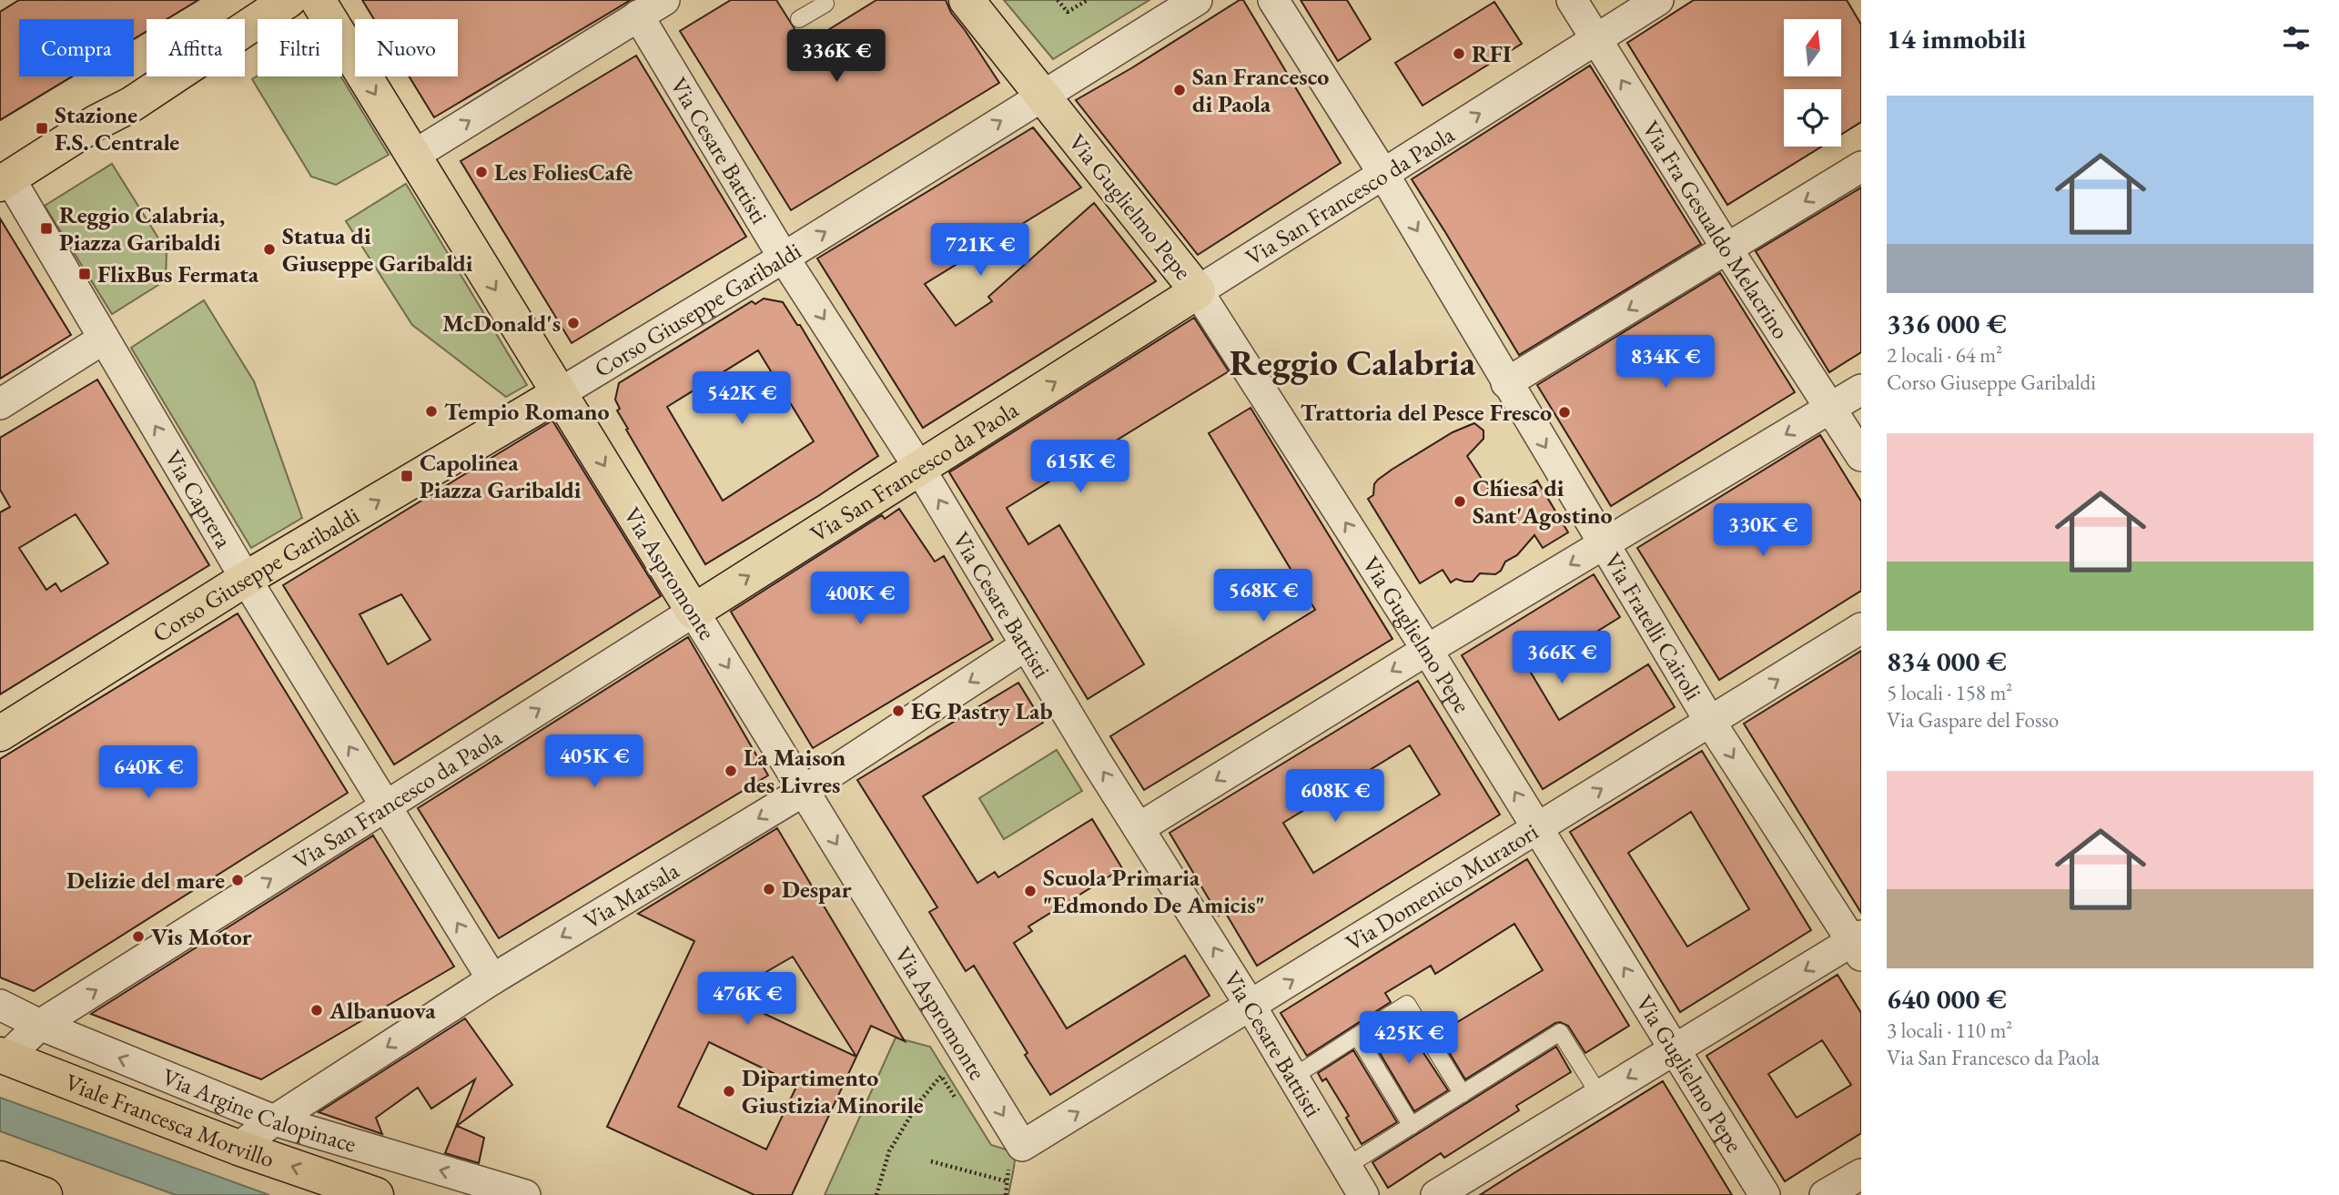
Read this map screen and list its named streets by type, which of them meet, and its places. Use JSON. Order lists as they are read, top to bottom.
{
  "streets": {
    "main road": [
      "Via San Francesco da Paola",
      "Via Guglielmo Pepe",
      "Corso Giuseppe Garibaldi",
      "Via Aspromonte",
      "Viale Francesca Morvillo"
    ],
    "street": [
      "Via Cesare Battisti",
      "Via Fra Gesualdo Melacrino",
      "Via Caprera",
      "Via Fratelli Cairoli",
      "Via Domenico Muratori",
      "Via Marsala",
      "Via Argine Calopinace"
    ]
  },
  "crossings": [
    ["Via Cesare Battisti", "Via San Francesco da Paola"],
    ["Via Cesare Battisti", "Corso Giuseppe Garibaldi"],
    ["Via Cesare Battisti", "Via Domenico Muratori"],
    ["Via Cesare Battisti", "Via Marsala"],
    ["Via San Francesco da Paola", "Via Guglielmo Pepe"],
    ["Via San Francesco da Paola", "Via Fra Gesualdo Melacrino"],
    ["Via San Francesco da Paola", "Via Caprera"],
    ["Via San Francesco da Paola", "Via Aspromonte"],
    ["Via San Francesco da Paola", "Via Fratelli Cairoli"],
    ["Via San Francesco da Paola", "Via Argine Calopinace"],
    ["Via San Francesco da Paola", "Viale Francesca Morvillo"],
    ["Via Guglielmo Pepe", "Corso Giuseppe Garibaldi"],
    ["Via Guglielmo Pepe", "Via Domenico Muratori"],
    ["Corso Giuseppe Garibaldi", "Via Caprera"],
    ["Corso Giuseppe Garibaldi", "Via Aspromonte"],
    ["Via Caprera", "Via Marsala"],
    ["Via Aspromonte", "Via Domenico Muratori"],
    ["Via Aspromonte", "Via Marsala"],
    ["Via Fratelli Cairoli", "Via Domenico Muratori"],
    ["Via Marsala", "Via Argine Calopinace"],
    ["Via Marsala", "Viale Francesca Morvillo"]
  ],
  "one_way": [
    "Via San Francesco da Paola",
    "Via Guglielmo Pepe",
    "Via Fra Gesualdo Melacrino",
    "Corso Giuseppe Garibaldi",
    "Via Caprera",
    "Via Aspromonte",
    "Via Fratelli Cairoli",
    "Via Marsala",
    "Via Argine Calopinace",
    "Viale Francesca Morvillo"
  ],
  "districts": ["Reggio Calabria"],
  "places": {
    "other": [
      "RFI",
      "San Francesco di Paola",
      "Les FoliesCafè",
      "Statua di Giuseppe Garibaldi",
      "McDonald's",
      "Tempio Romano",
      "Trattoria del Pesce Fresco",
      "Chiesa di Sant'Agostino",
      "EG Pastry Lab",
      "La Maison des Livres",
      "Delizie del mare",
      "Despar",
      "Scuola Primaria \"Edmondo De Amicis\"",
      "Vis Motor",
      "Albanuova",
      "Dipartimento Giustizia Minorile"
    ],
    "transit": [
      "Stazione F.S. Centrale",
      "Reggio Calabria, Piazza Garibaldi",
      "FlixBus Fermata",
      "Capolinea Piazza Garibaldi"
    ]
  },
  "north": "top",
  "page": {
    "heading": "14 immobili",
    "chip": [
      "Compra",
      "Affitta",
      "Filtri",
      "Nuovo"
    ],
    "price": [
      "336K €",
      "721K €",
      "834K €",
      "542K €",
      "615K €",
      "330K €",
      "568K €",
      "400K €",
      "366K €",
      "405K €",
      "640K €",
      "608K €",
      "476K €",
      "425K €"
    ],
    "list": [
      {
        "name": "336 000 €",
        "note": "2 locali · 64 m² · Corso Giuseppe Garibaldi"
      },
      {
        "name": "834 000 €",
        "note": "5 locali · 158 m² · Via Gaspare del Fosso"
      },
      {
        "name": "640 000 €",
        "note": "3 locali · 110 m² · Via San Francesco da Paola"
      }
    ]
  }
}
